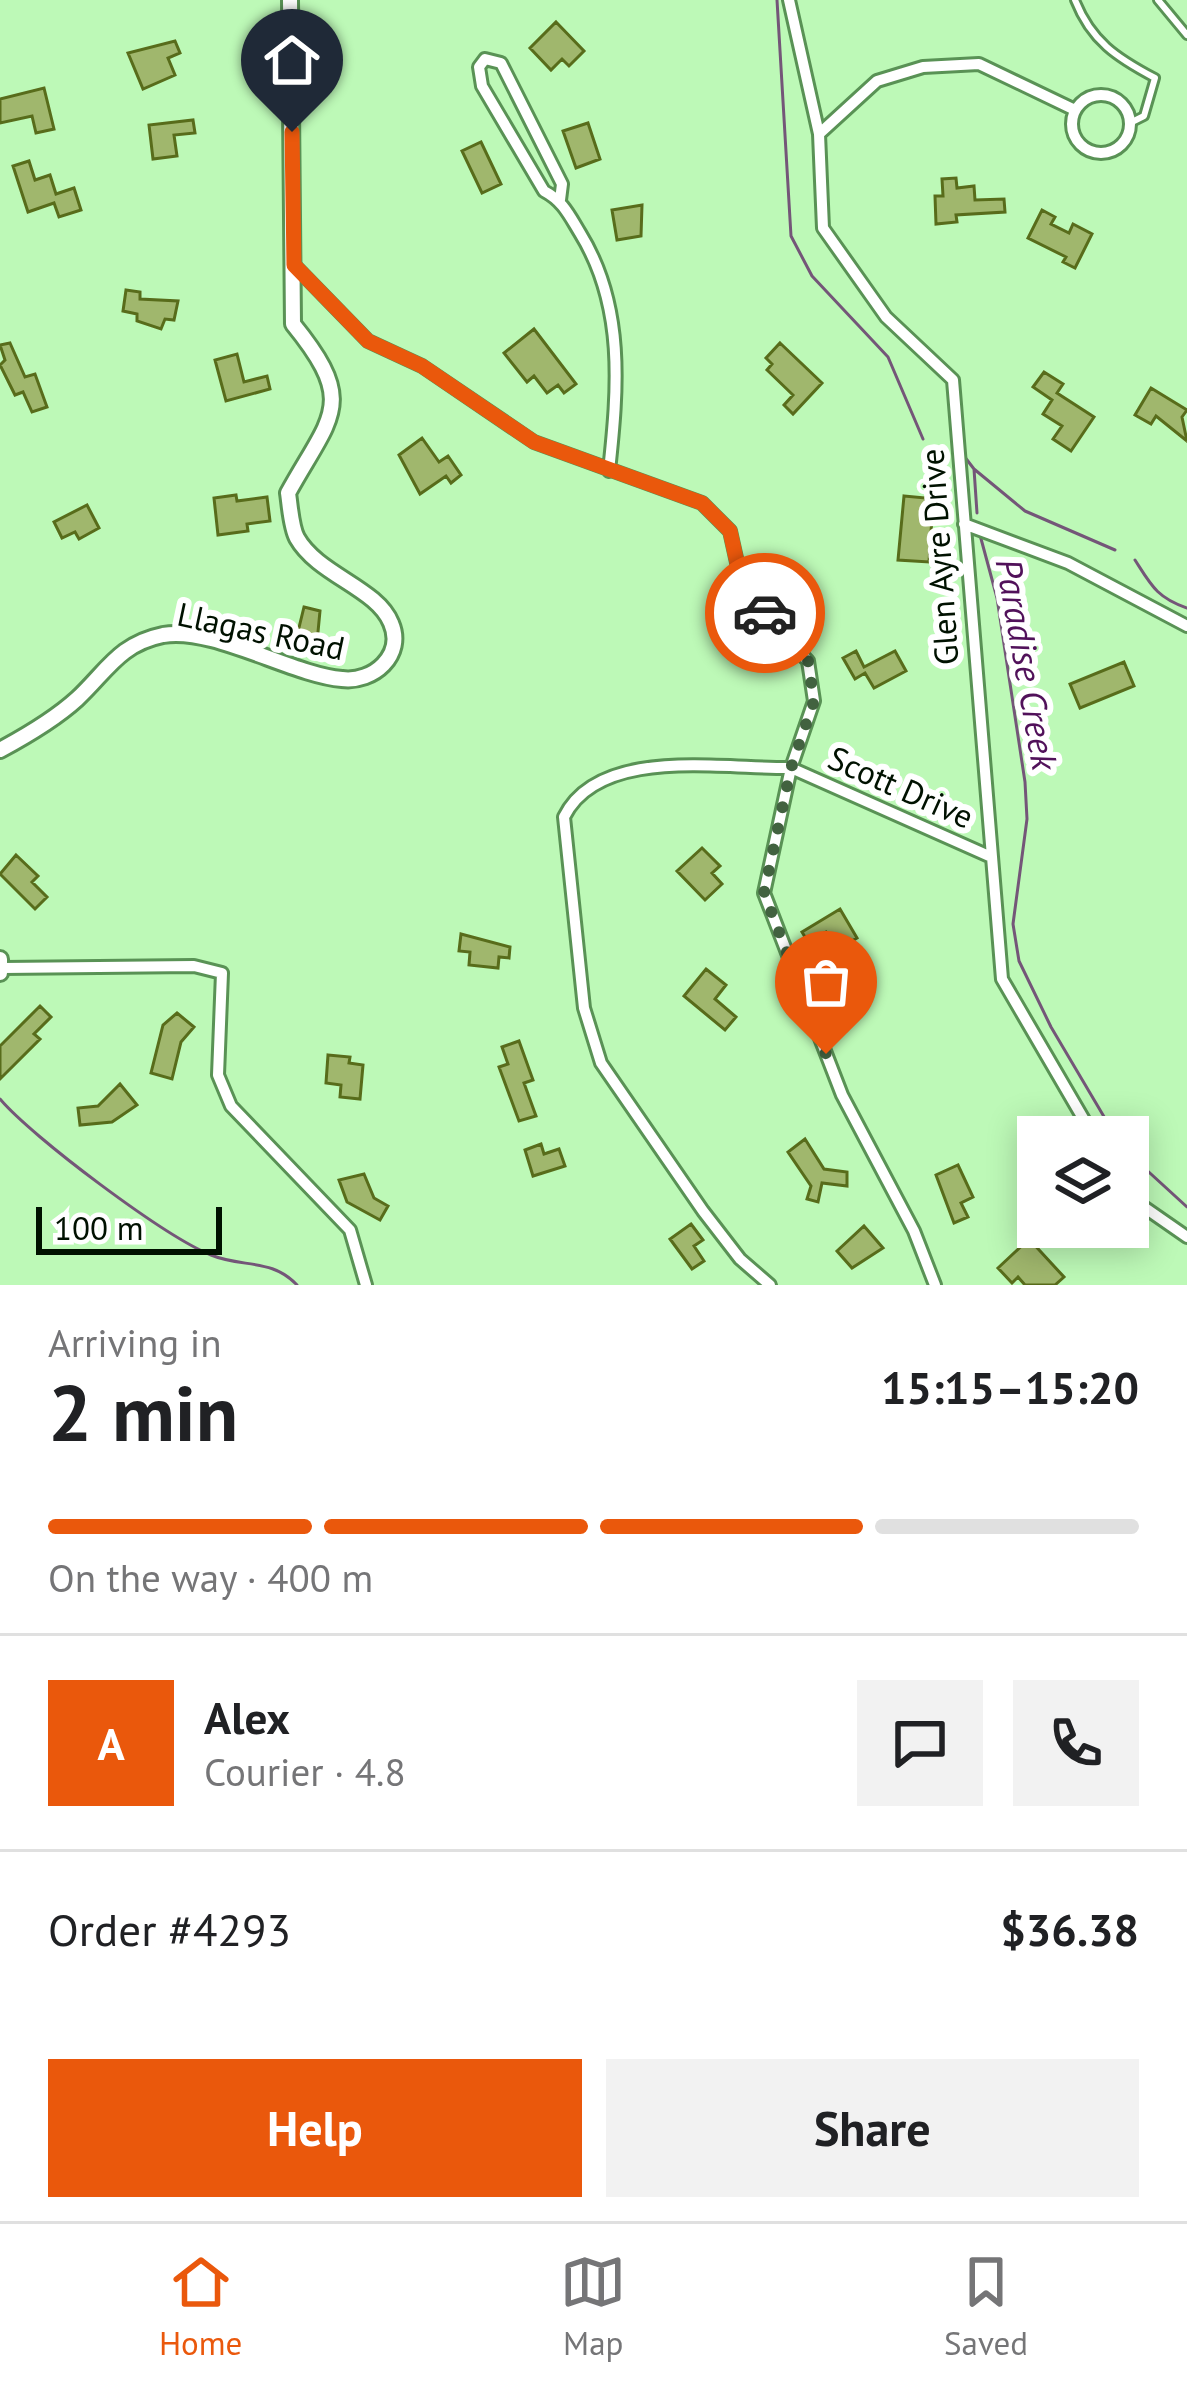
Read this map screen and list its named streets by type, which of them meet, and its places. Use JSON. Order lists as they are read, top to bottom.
{
  "streets": {
    "street": ["Glen Ayre Drive", "Llagas Road", "Scott Drive"]
  },
  "crossings": [
    ["Glen Ayre Drive", "Scott Drive"]
  ],
  "water": ["Paradise Creek"],
  "scale_bar": "100 m",
  "page": {
    "scale": "100 m",
    "heading": ["2 min", "Arriving in", "15:15–15:20"],
    "panel": [
      "Alex",
      "Courier · 4.8",
      "Order #4293",
      "$36.38"
    ],
    "bar": "On the way · 400 m",
    "round": "A",
    "buttons": ["Help", "Share"],
    "tabs": ["Home", "Map", "Saved"]
  }
}
